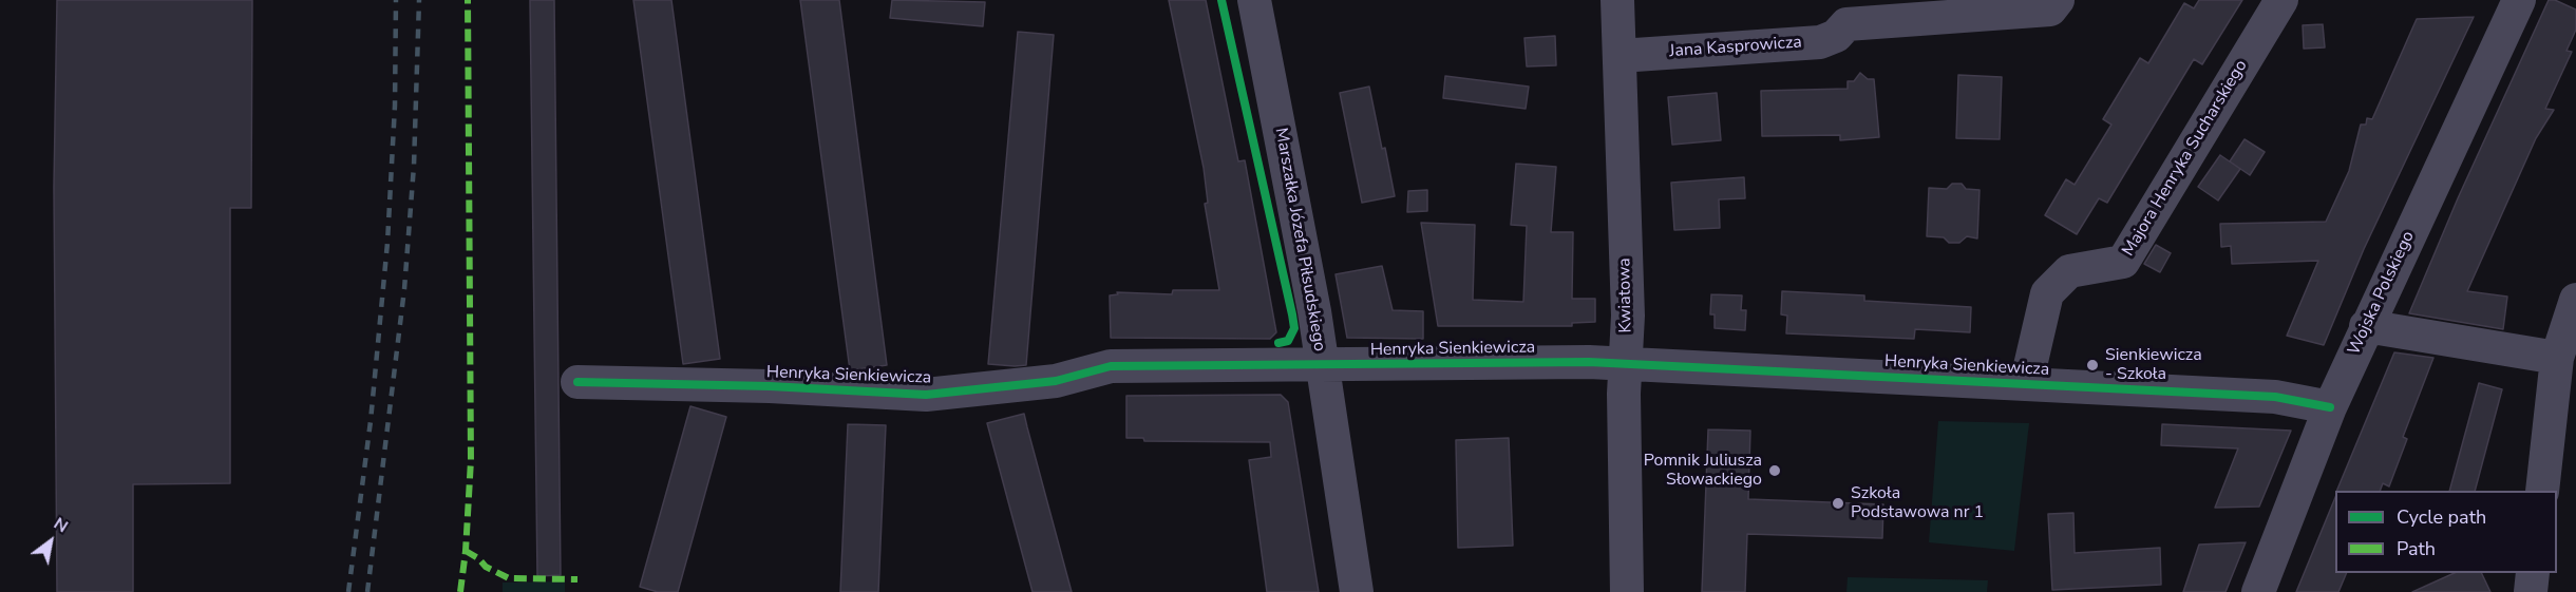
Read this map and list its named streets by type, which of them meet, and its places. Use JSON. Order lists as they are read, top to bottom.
{
  "streets": {
    "street": [
      "Jana Kasprowicza",
      "Majora Henryka Sucharskiego",
      "Marszałka Józefa Piłsudskiego",
      "Wojska Polskiego",
      "Kwiatowa",
      "Henryka Sienkiewicza"
    ]
  },
  "crossings": [
    ["Jana Kasprowicza", "Kwiatowa"],
    ["Majora Henryka Sucharskiego", "Henryka Sienkiewicza"],
    ["Marszałka Józefa Piłsudskiego", "Henryka Sienkiewicza"],
    ["Wojska Polskiego", "Henryka Sienkiewicza"],
    ["Kwiatowa", "Henryka Sienkiewicza"]
  ],
  "places": ["Sienkiewicza - Szkoła", "Pomnik Juliusza Słowackiego", "Szkoła Podstawowa nr 1"],
  "legend": ["Cycle path", "Path"],
  "north": "top right"
}
